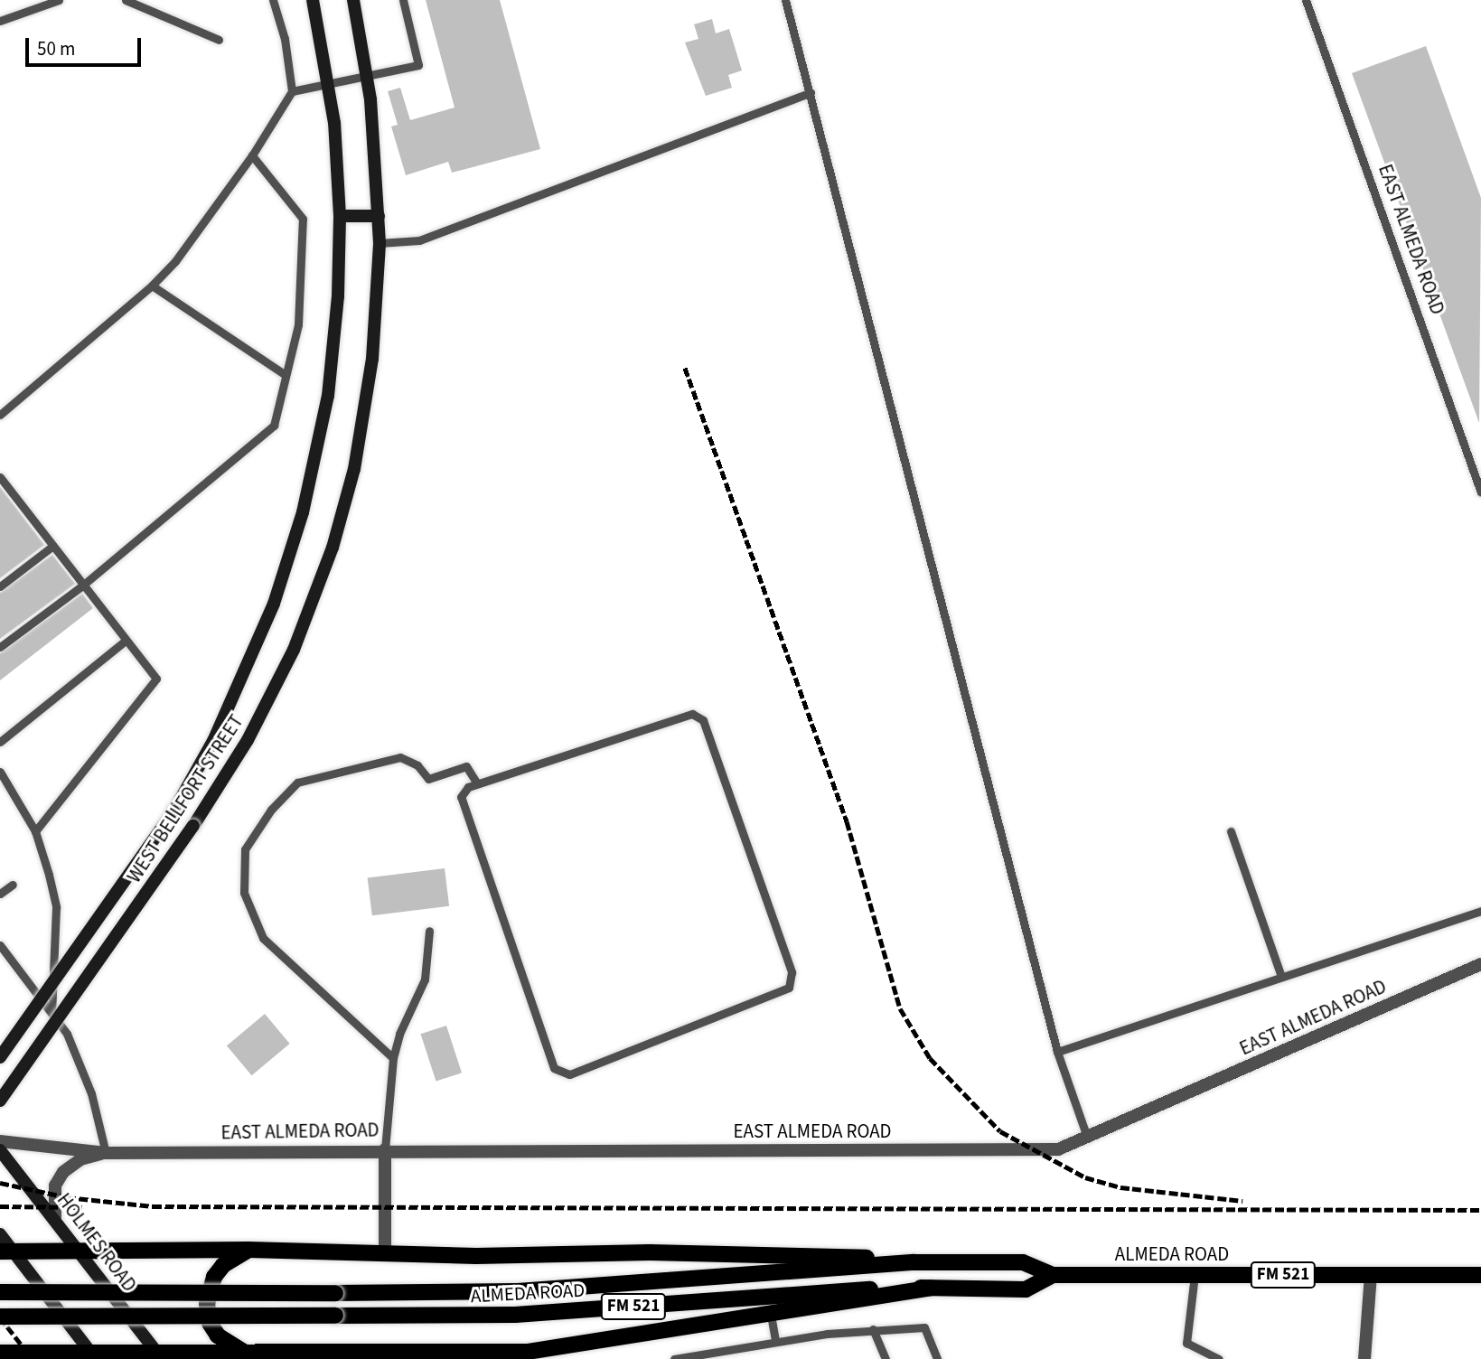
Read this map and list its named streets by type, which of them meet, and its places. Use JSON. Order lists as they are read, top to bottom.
{
  "streets": {
    "main road": [
      "WEST BELLFORT STREET",
      "HOLMES ROAD",
      "ALMEDA ROAD",
      "FM 521"
    ],
    "street": ["EAST ALMEDA ROAD"]
  },
  "crossings": [
    ["EAST ALMEDA ROAD", "HOLMES ROAD"]
  ],
  "scale_bar": "50 m"
}
